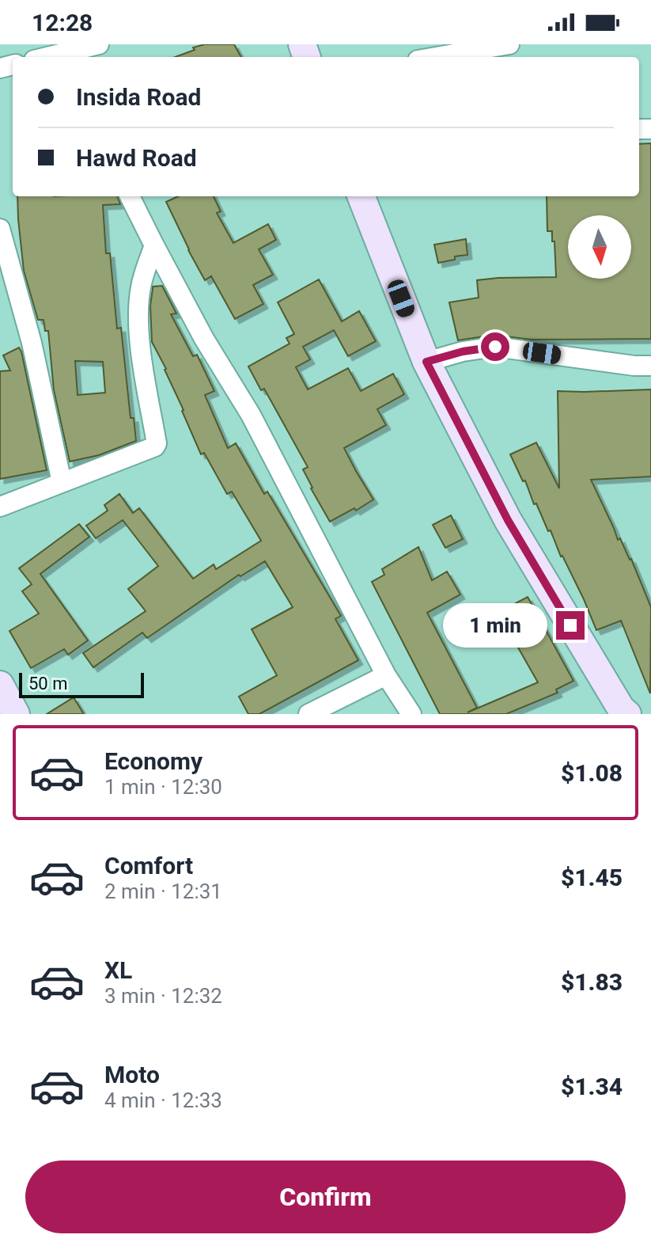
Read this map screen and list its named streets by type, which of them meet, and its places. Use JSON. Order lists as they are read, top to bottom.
{
  "scale_bar": "50 m",
  "north": "bottom",
  "page": {
    "status": "12:28",
    "banner": ["Insida Road", "Hawd Road"],
    "bubble": "1 min",
    "scale": "50 m",
    "list": [
      {
        "name": "Economy",
        "note": "1 min · 12:30",
        "value": "$1.08"
      },
      {
        "name": "Comfort",
        "note": "2 min · 12:31",
        "value": "$1.45"
      },
      {
        "name": "XL",
        "note": "3 min · 12:32",
        "value": "$1.83"
      },
      {
        "name": "Moto",
        "note": "4 min · 12:33",
        "value": "$1.34"
      }
    ],
    "buttons": "Confirm"
  }
}
